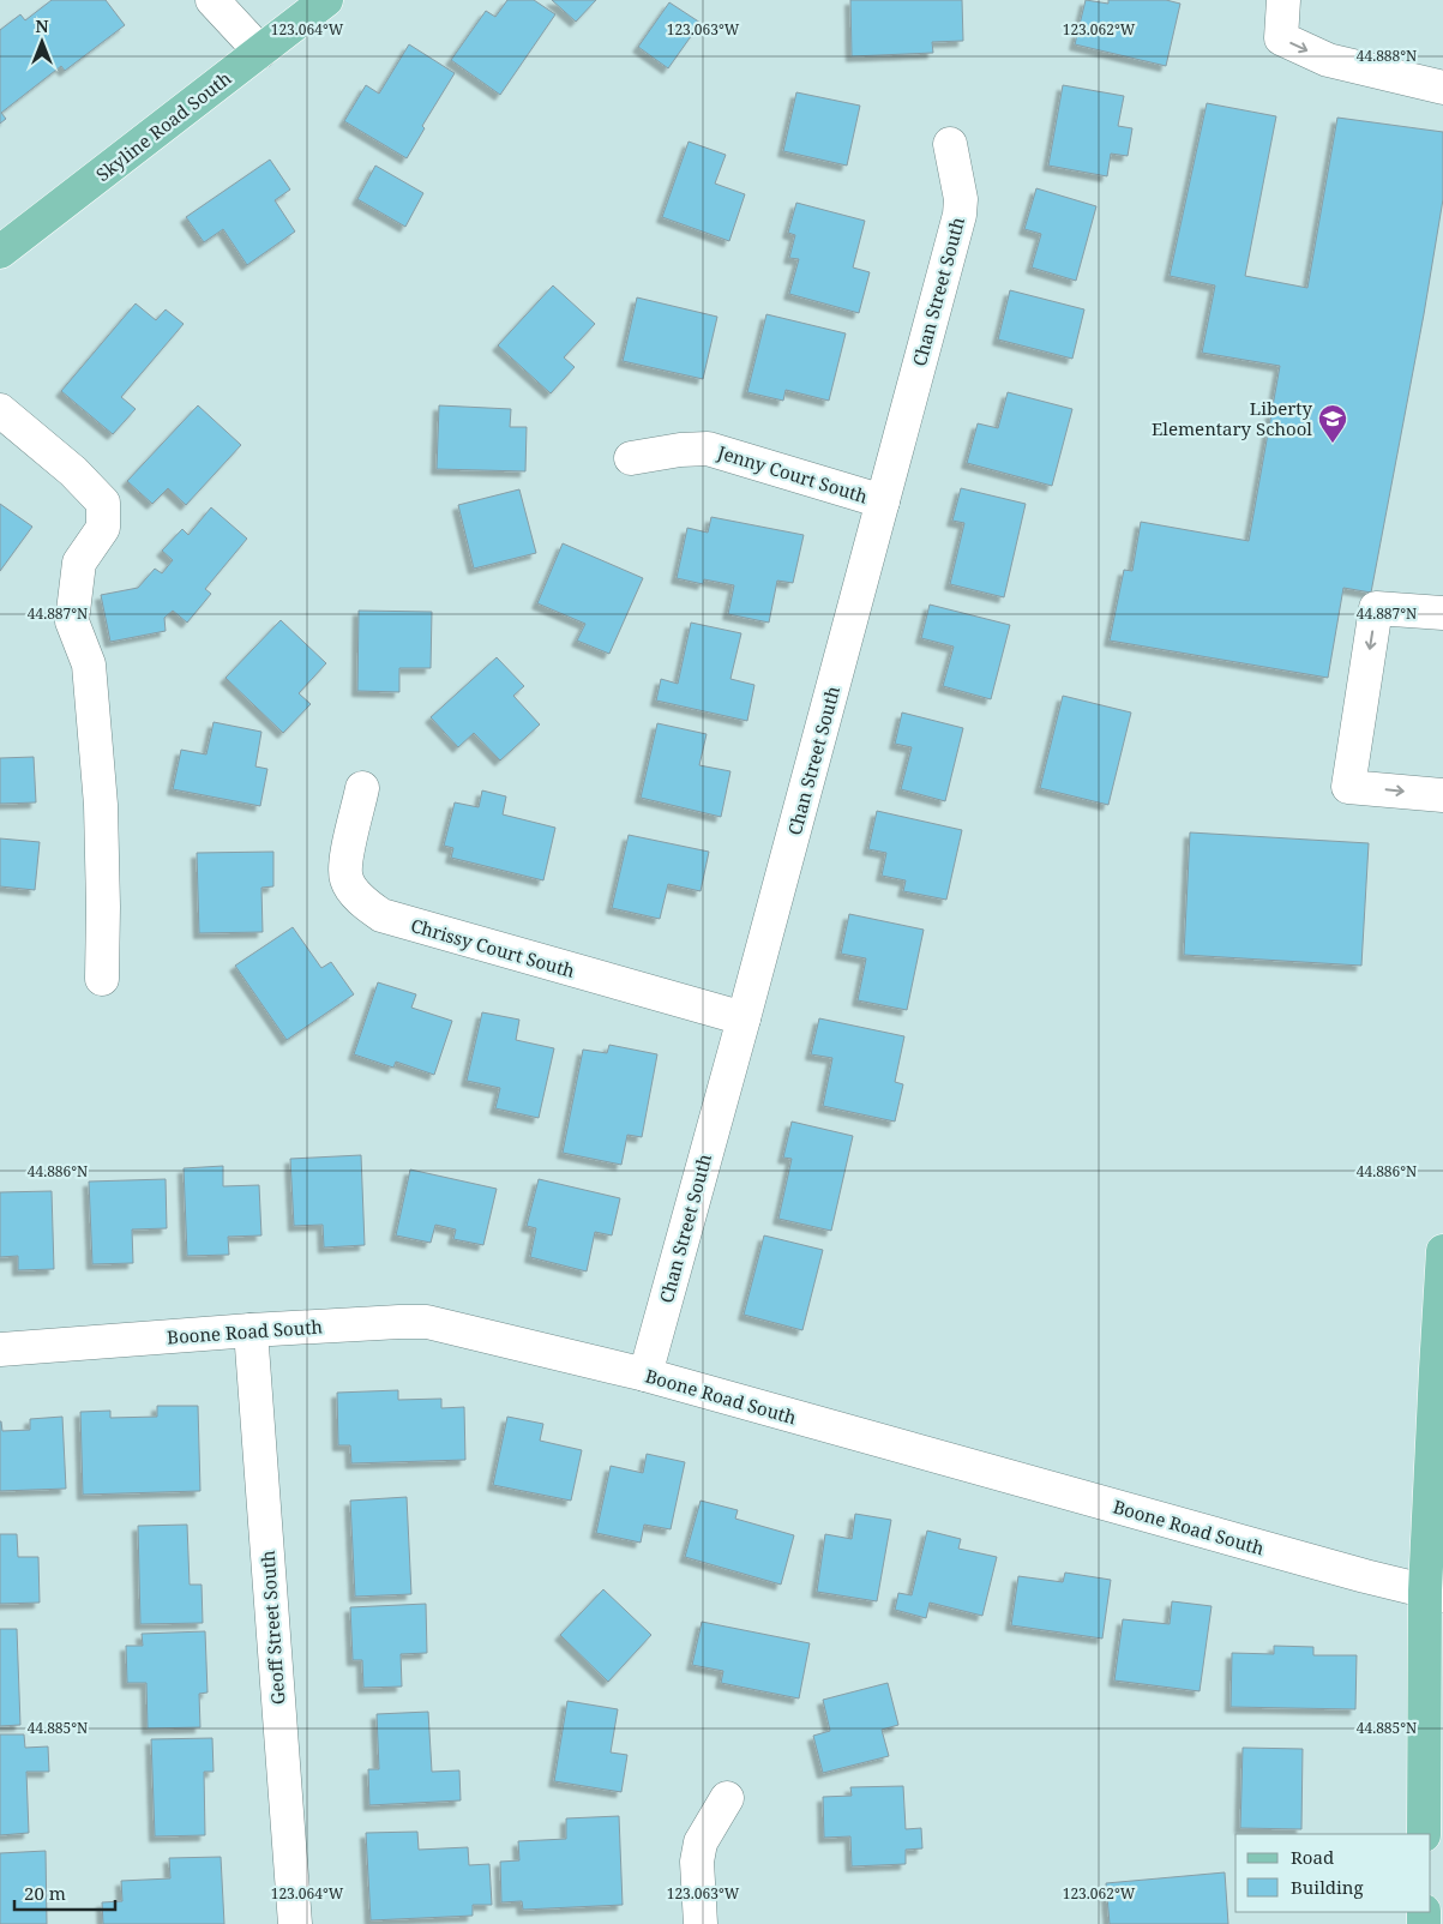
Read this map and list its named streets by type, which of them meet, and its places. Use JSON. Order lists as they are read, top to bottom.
{
  "streets": {
    "main road": ["Skyline Road South"],
    "street": [
      "Chan Street South",
      "Jenny Court South",
      "Chrissy Court South",
      "Boone Road South",
      "Geoff Street South"
    ]
  },
  "crossings": [
    ["Chan Street South", "Jenny Court South"],
    ["Chan Street South", "Chrissy Court South"],
    ["Chan Street South", "Boone Road South"],
    ["Boone Road South", "Geoff Street South"]
  ],
  "places": {
    "school or university": ["Liberty Elementary School"]
  },
  "legend": ["Road", "Building"],
  "scale_bar": "20 m",
  "north": "top",
  "coordinates": [
    "123.064°W",
    "123.063°W",
    "123.062°W",
    "44.888°N",
    "44.887°N",
    "44.886°N",
    "44.885°N"
  ]
}
